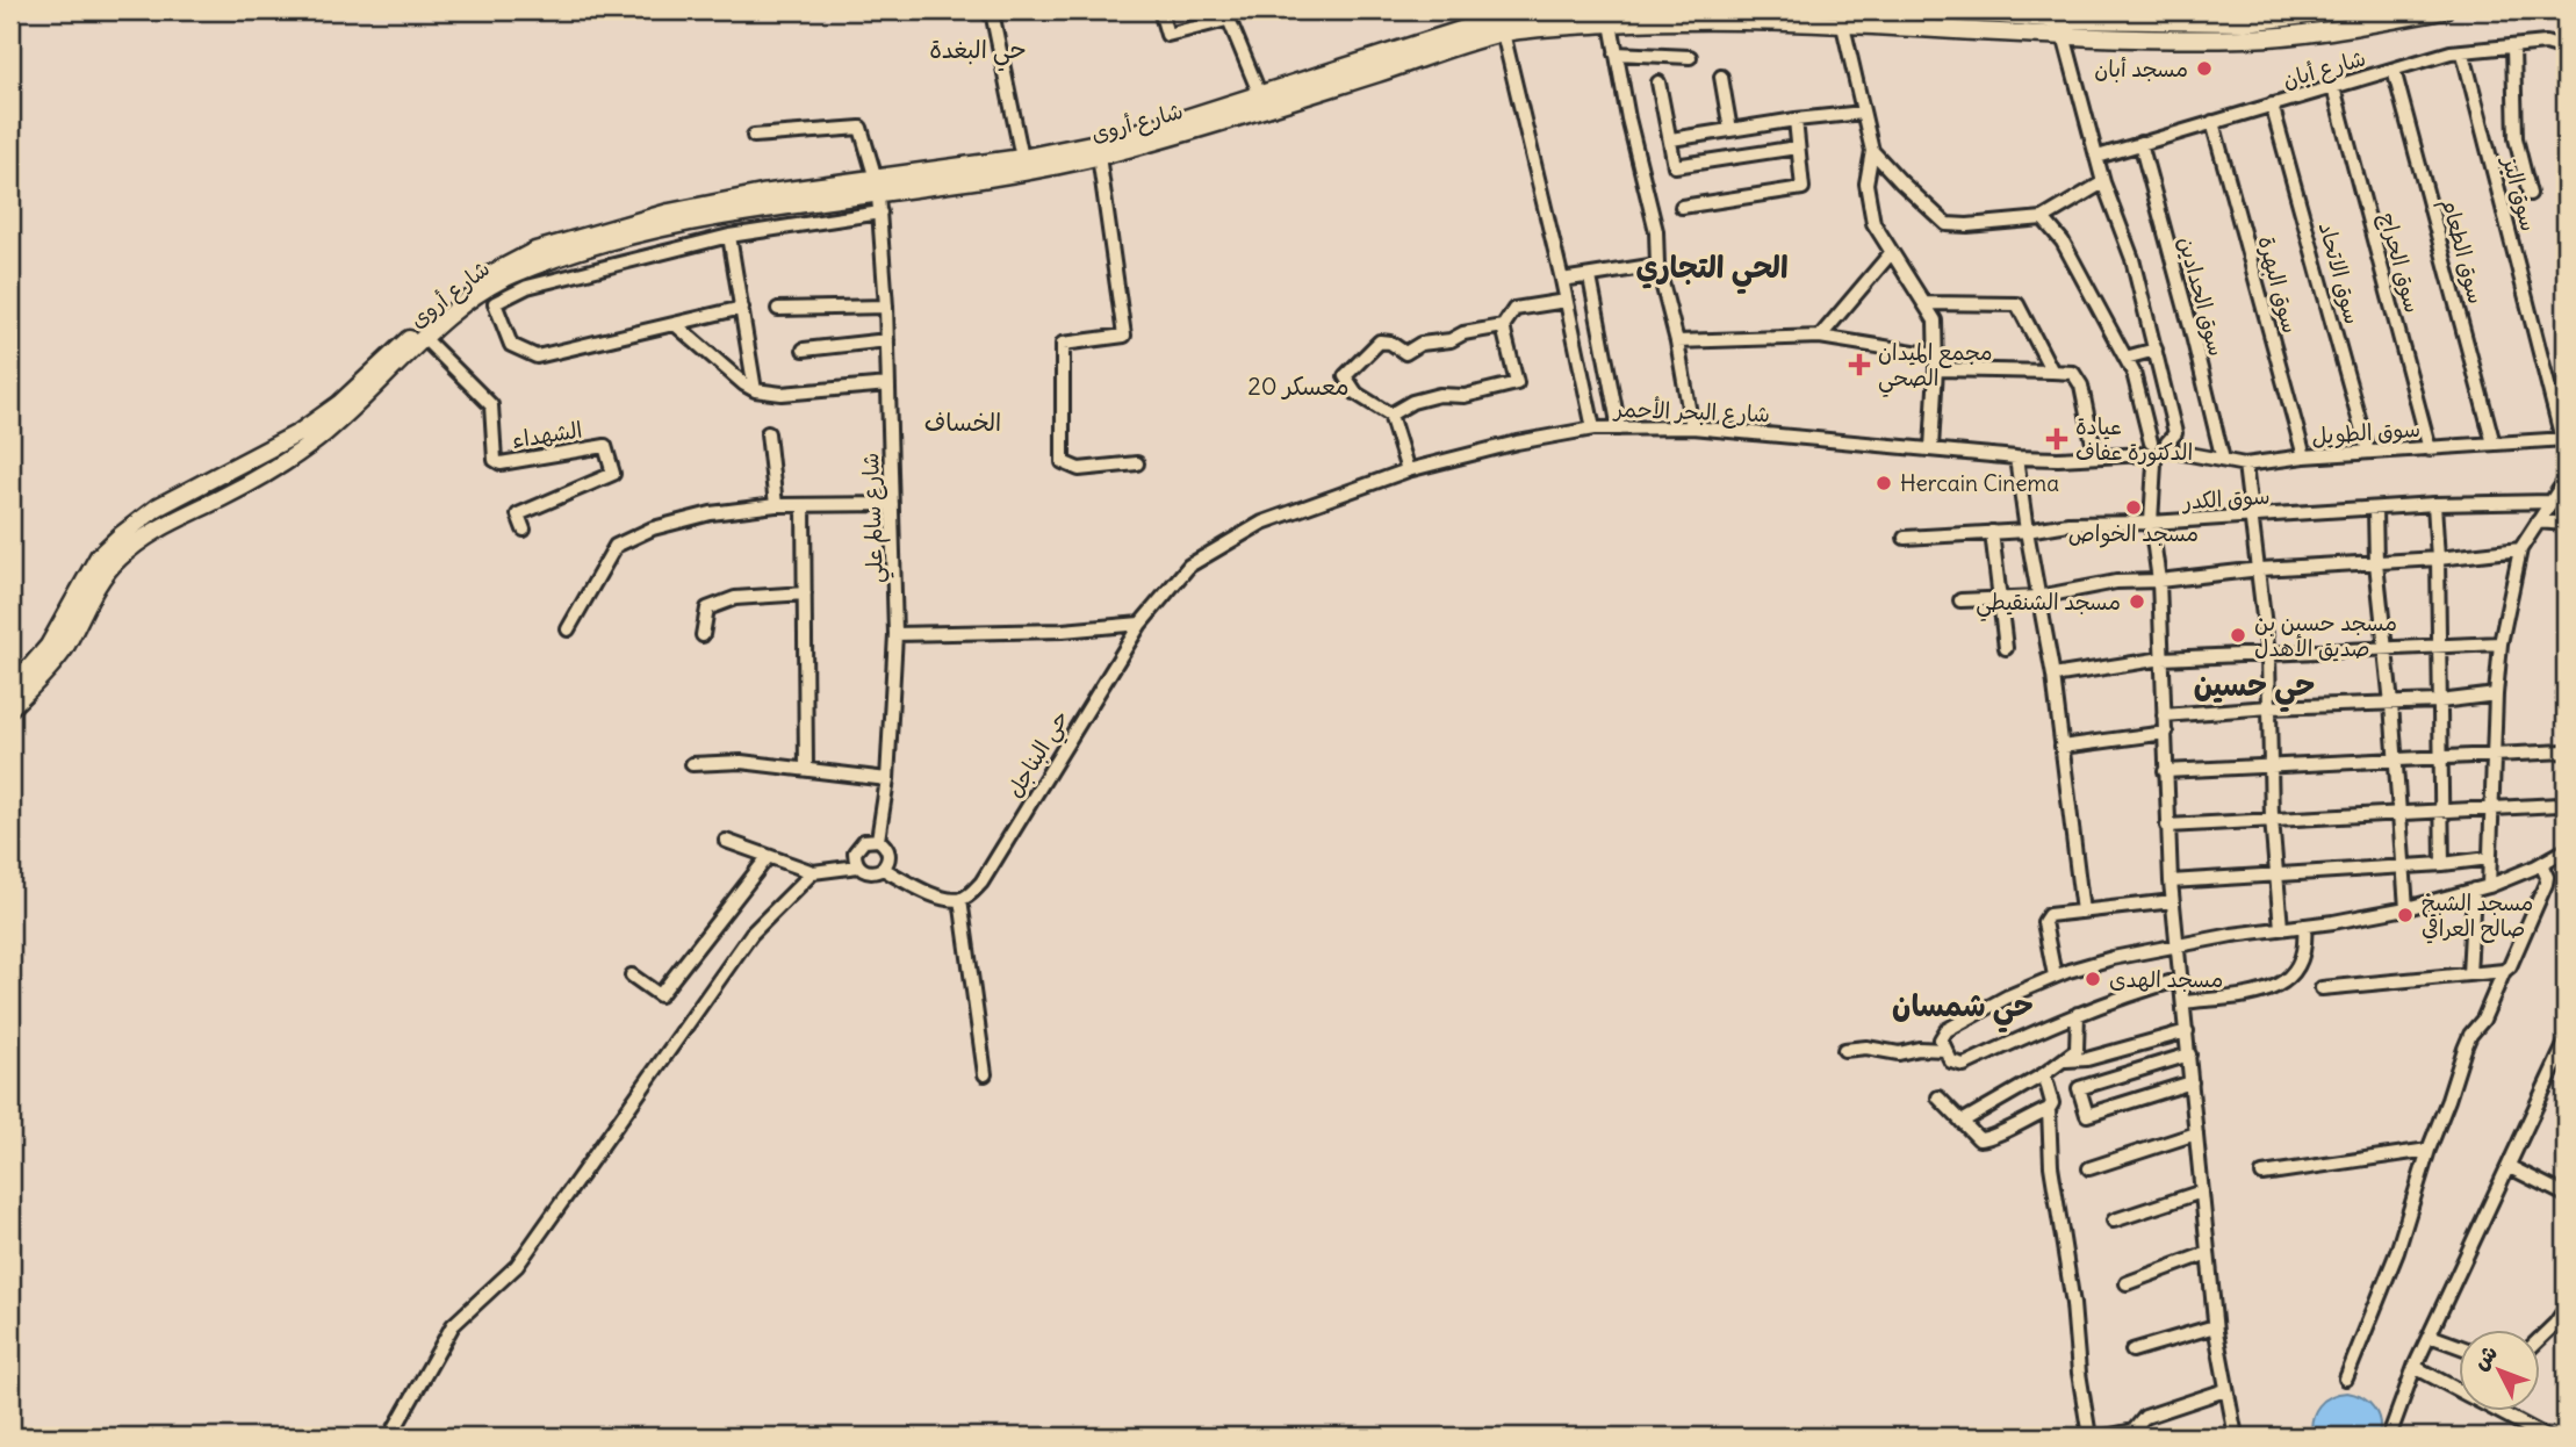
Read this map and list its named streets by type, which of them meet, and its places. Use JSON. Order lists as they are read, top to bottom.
{
  "streets": {
    "main road": ["شارع أروى"],
    "street": [
      "شارع أبان",
      "سوق البز",
      "سوق الطعام",
      "سوق الحراج",
      "سوق الاتحاد",
      "سوق البهرة",
      "سوق الحدادين",
      "شارع البحر الأحمر",
      "سوق الطويل",
      "الشهداء",
      "سوق الكدر",
      "شارع سالم علي",
      "حي البناجل"
    ]
  },
  "crossings": [
    ["شارع أبان", "سوق البز"],
    ["شارع أبان", "سوق الطعام"],
    ["شارع أبان", "سوق الحراج"],
    ["شارع أبان", "سوق الاتحاد"],
    ["شارع أبان", "سوق البهرة"],
    ["شارع أبان", "سوق الحدادين"],
    ["شارع أروى", "الشهداء"],
    ["شارع أروى", "شارع سالم علي"],
    ["سوق البز", "سوق الطويل"],
    ["سوق الطعام", "سوق الطويل"],
    ["سوق الحراج", "سوق الطويل"],
    ["سوق الاتحاد", "سوق الطويل"],
    ["سوق البهرة", "سوق الطويل"],
    ["سوق الحدادين", "سوق الطويل"],
    ["شارع البحر الأحمر", "سوق الطويل"],
    ["شارع البحر الأحمر", "حي البناجل"]
  ],
  "districts": [
    "حي البغدة",
    "الحي التجاري",
    "معسكر 20",
    "الخساف",
    "حي حسين",
    "حي شمسان"
  ],
  "places": {
    "other": [
      "مسجد أبان",
      "Hercain Cinema",
      "مسجد الخواص",
      "مسجد الشنقيطي",
      "مسجد حسين بن صديق الأهدل",
      "مسجد الشيخ صالح العراقي",
      "مسجد الهدى"
    ],
    "health": ["مجمع الميدان الصحي", "عيادة الدكتورة عفاف"]
  },
  "north": "top left"
}
